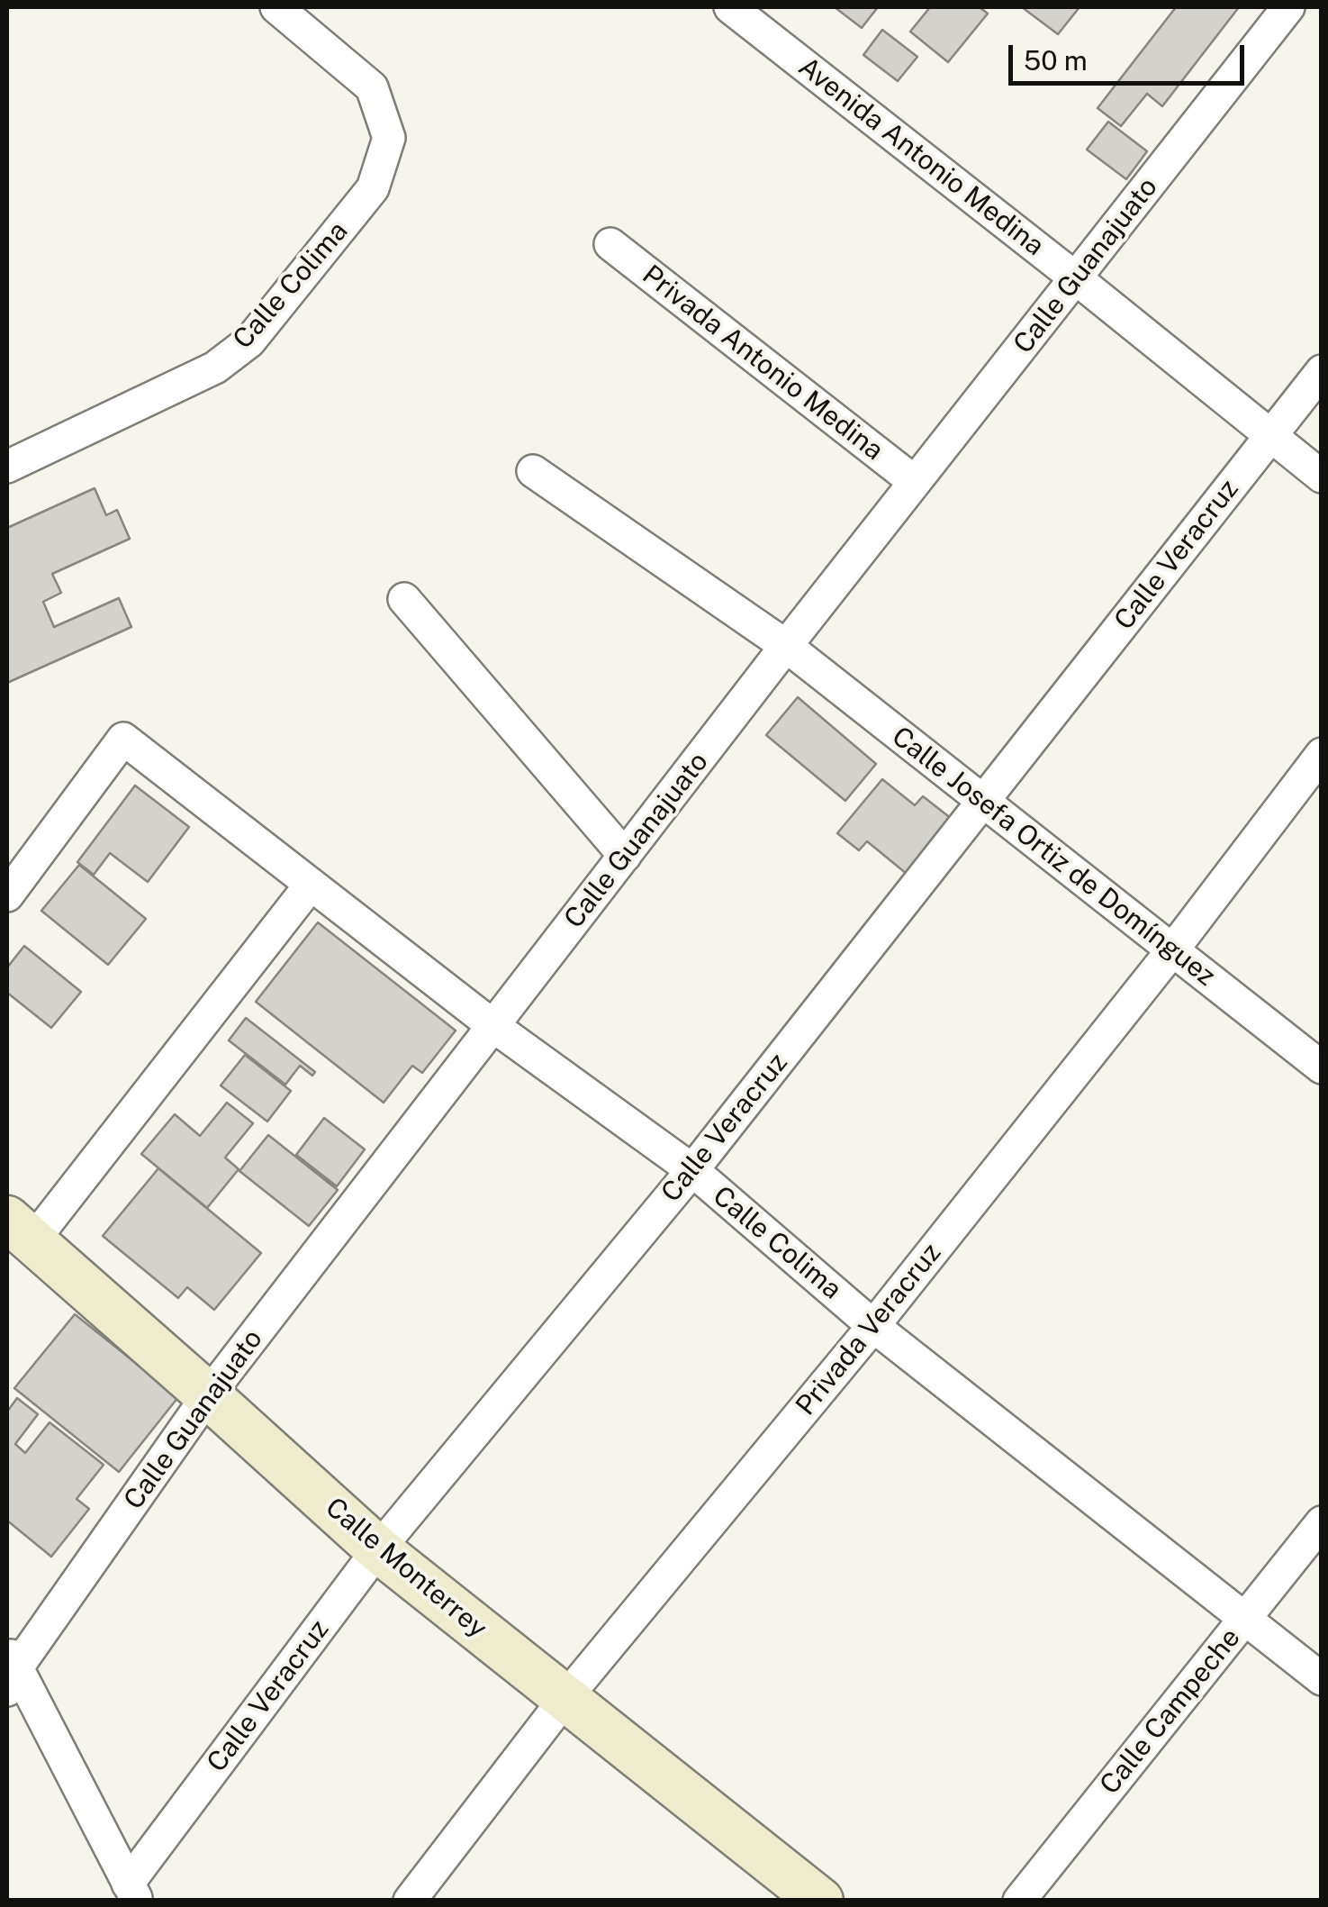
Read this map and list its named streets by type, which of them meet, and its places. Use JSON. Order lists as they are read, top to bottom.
{
  "streets": {
    "street": [
      "Avenida Antonio Medina",
      "Calle Guanajuato",
      "Calle Colima",
      "Privada Antonio Medina",
      "Calle Veracruz",
      "Calle Josefa Ortiz de Domínguez",
      "Privada Veracruz",
      "Calle Monterrey",
      "Calle Campeche"
    ]
  },
  "crossings": [
    ["Avenida Antonio Medina", "Calle Guanajuato"],
    ["Avenida Antonio Medina", "Calle Veracruz"],
    ["Calle Guanajuato", "Calle Colima"],
    ["Calle Guanajuato", "Privada Antonio Medina"],
    ["Calle Guanajuato", "Calle Josefa Ortiz de Domínguez"],
    ["Calle Guanajuato", "Calle Monterrey"],
    ["Calle Colima", "Calle Veracruz"],
    ["Calle Colima", "Privada Veracruz"],
    ["Calle Colima", "Calle Campeche"],
    ["Calle Veracruz", "Calle Josefa Ortiz de Domínguez"],
    ["Calle Veracruz", "Calle Monterrey"],
    ["Calle Josefa Ortiz de Domínguez", "Privada Veracruz"],
    ["Privada Veracruz", "Calle Monterrey"]
  ],
  "scale_bar": "50 m"
}
